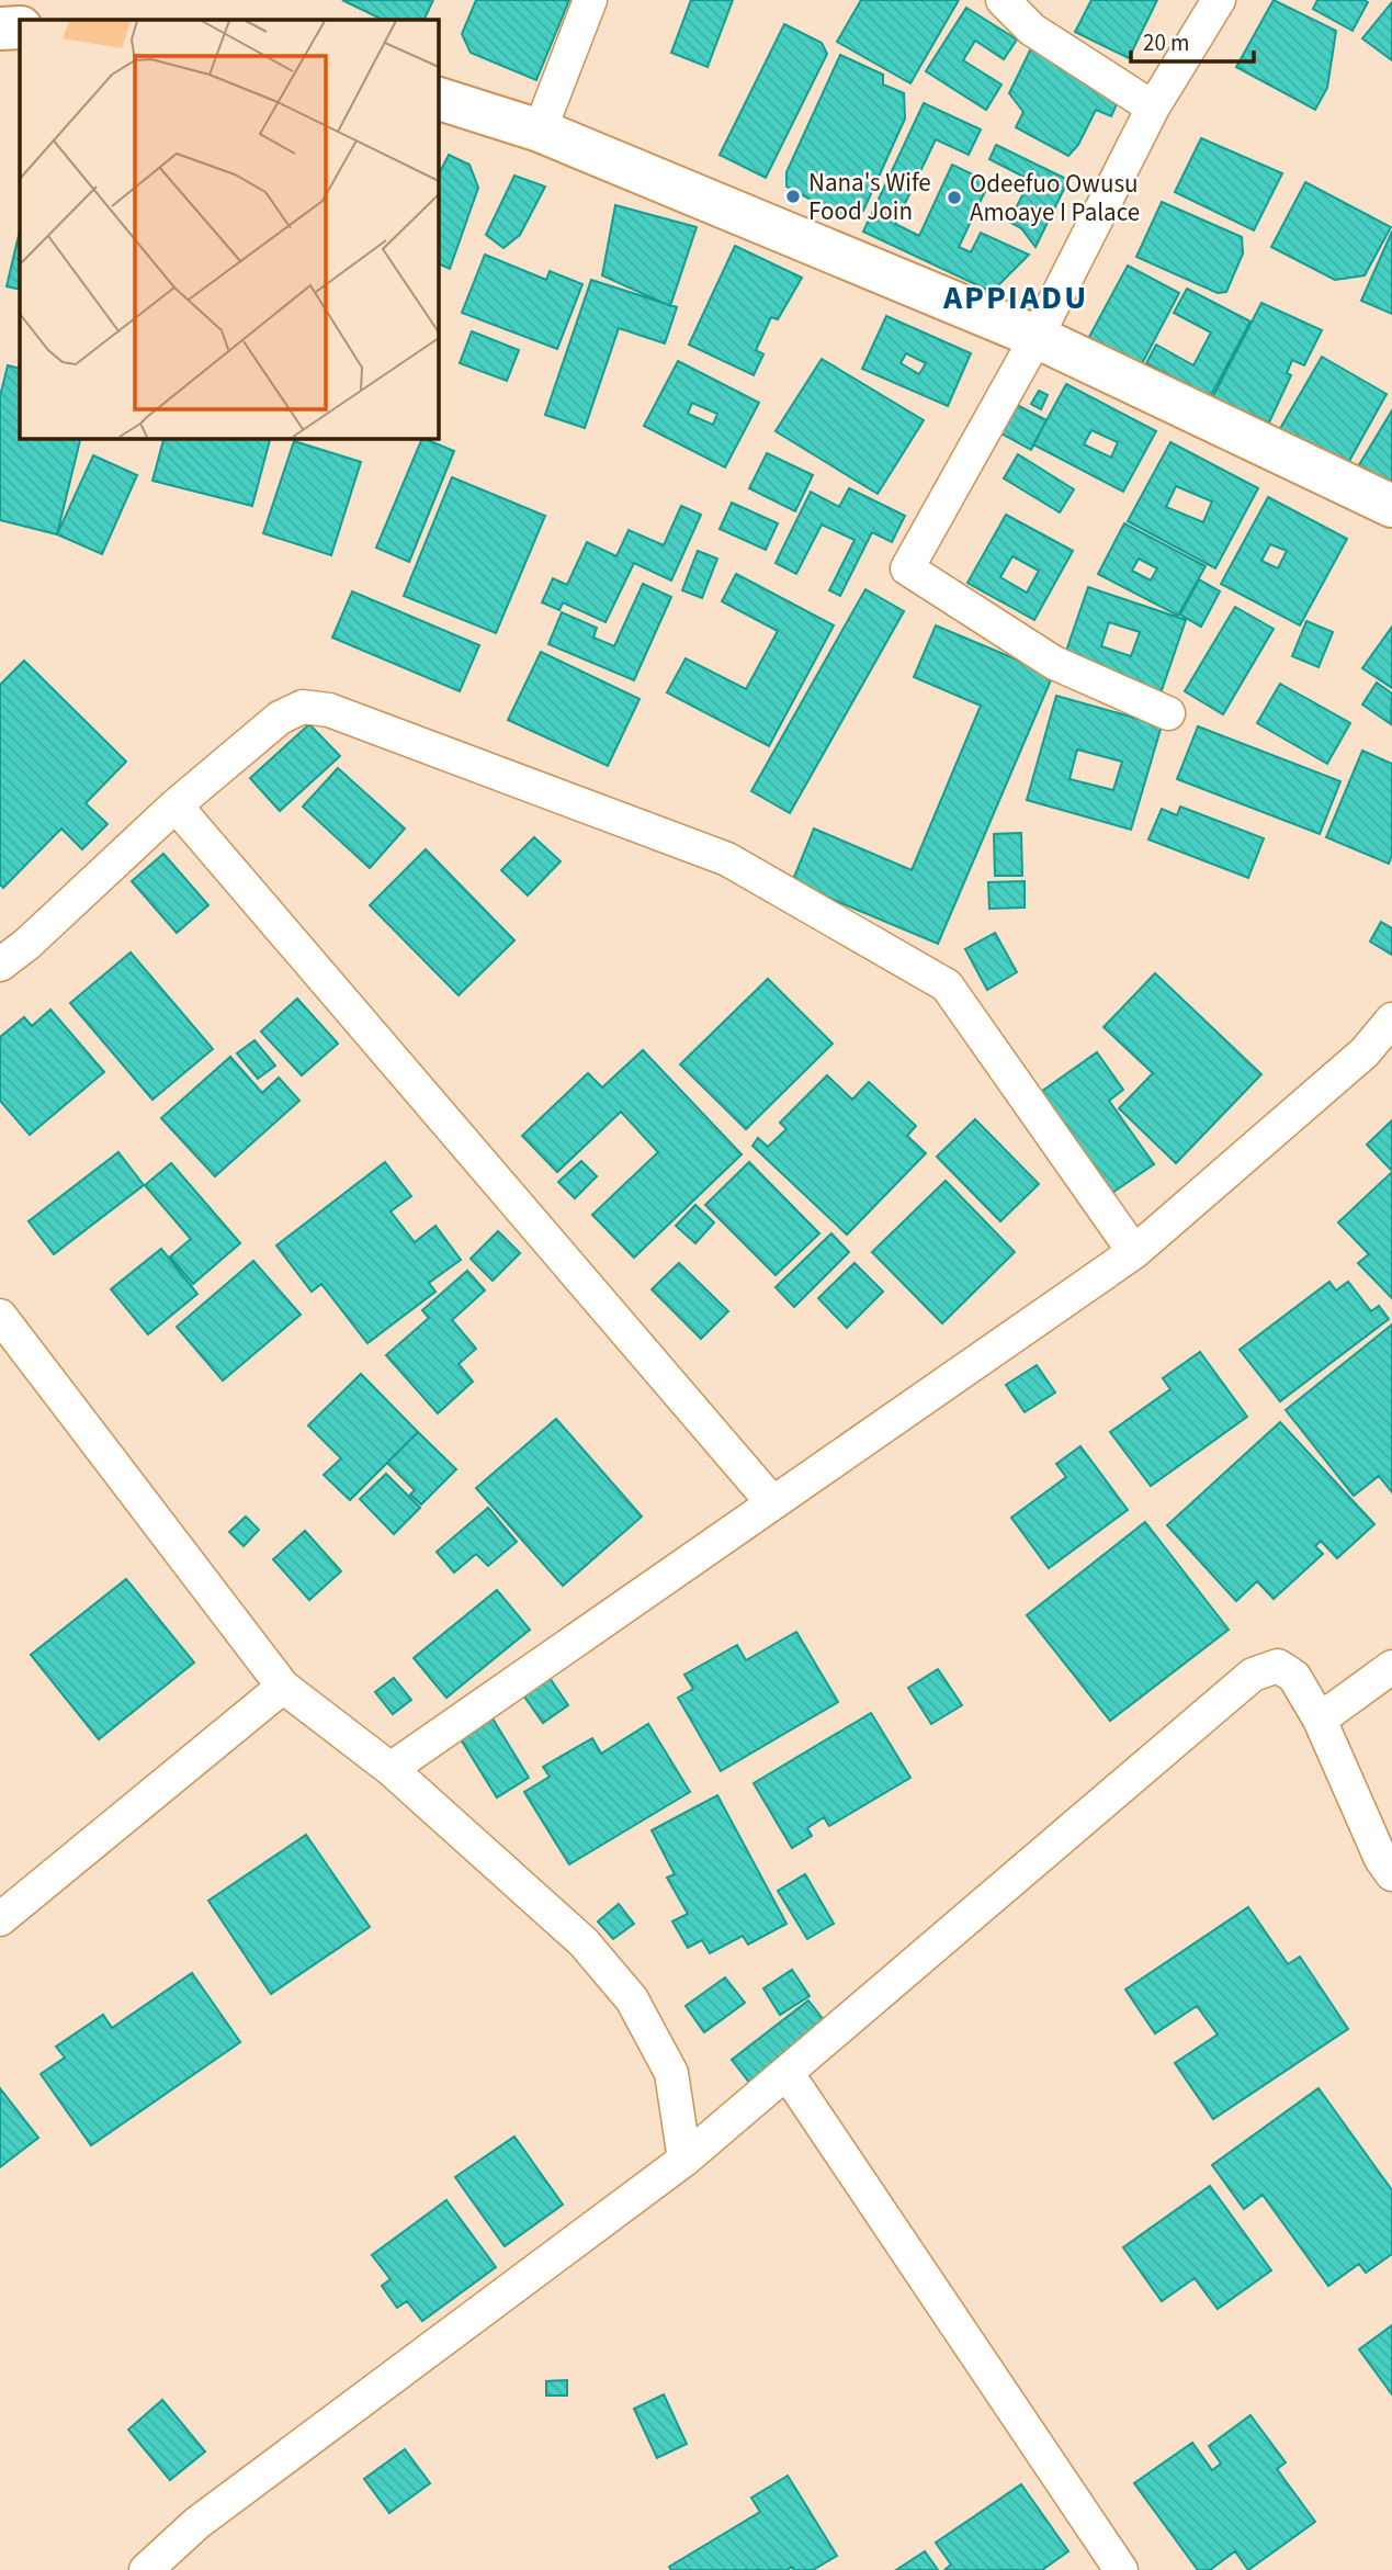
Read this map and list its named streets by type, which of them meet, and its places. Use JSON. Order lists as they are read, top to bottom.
{
  "districts": ["APPIADU"],
  "places": ["Nana's Wife Food Join", "Odeefuo Owusu Amoaye I Palace"],
  "scale_bar": "20 m"
}
